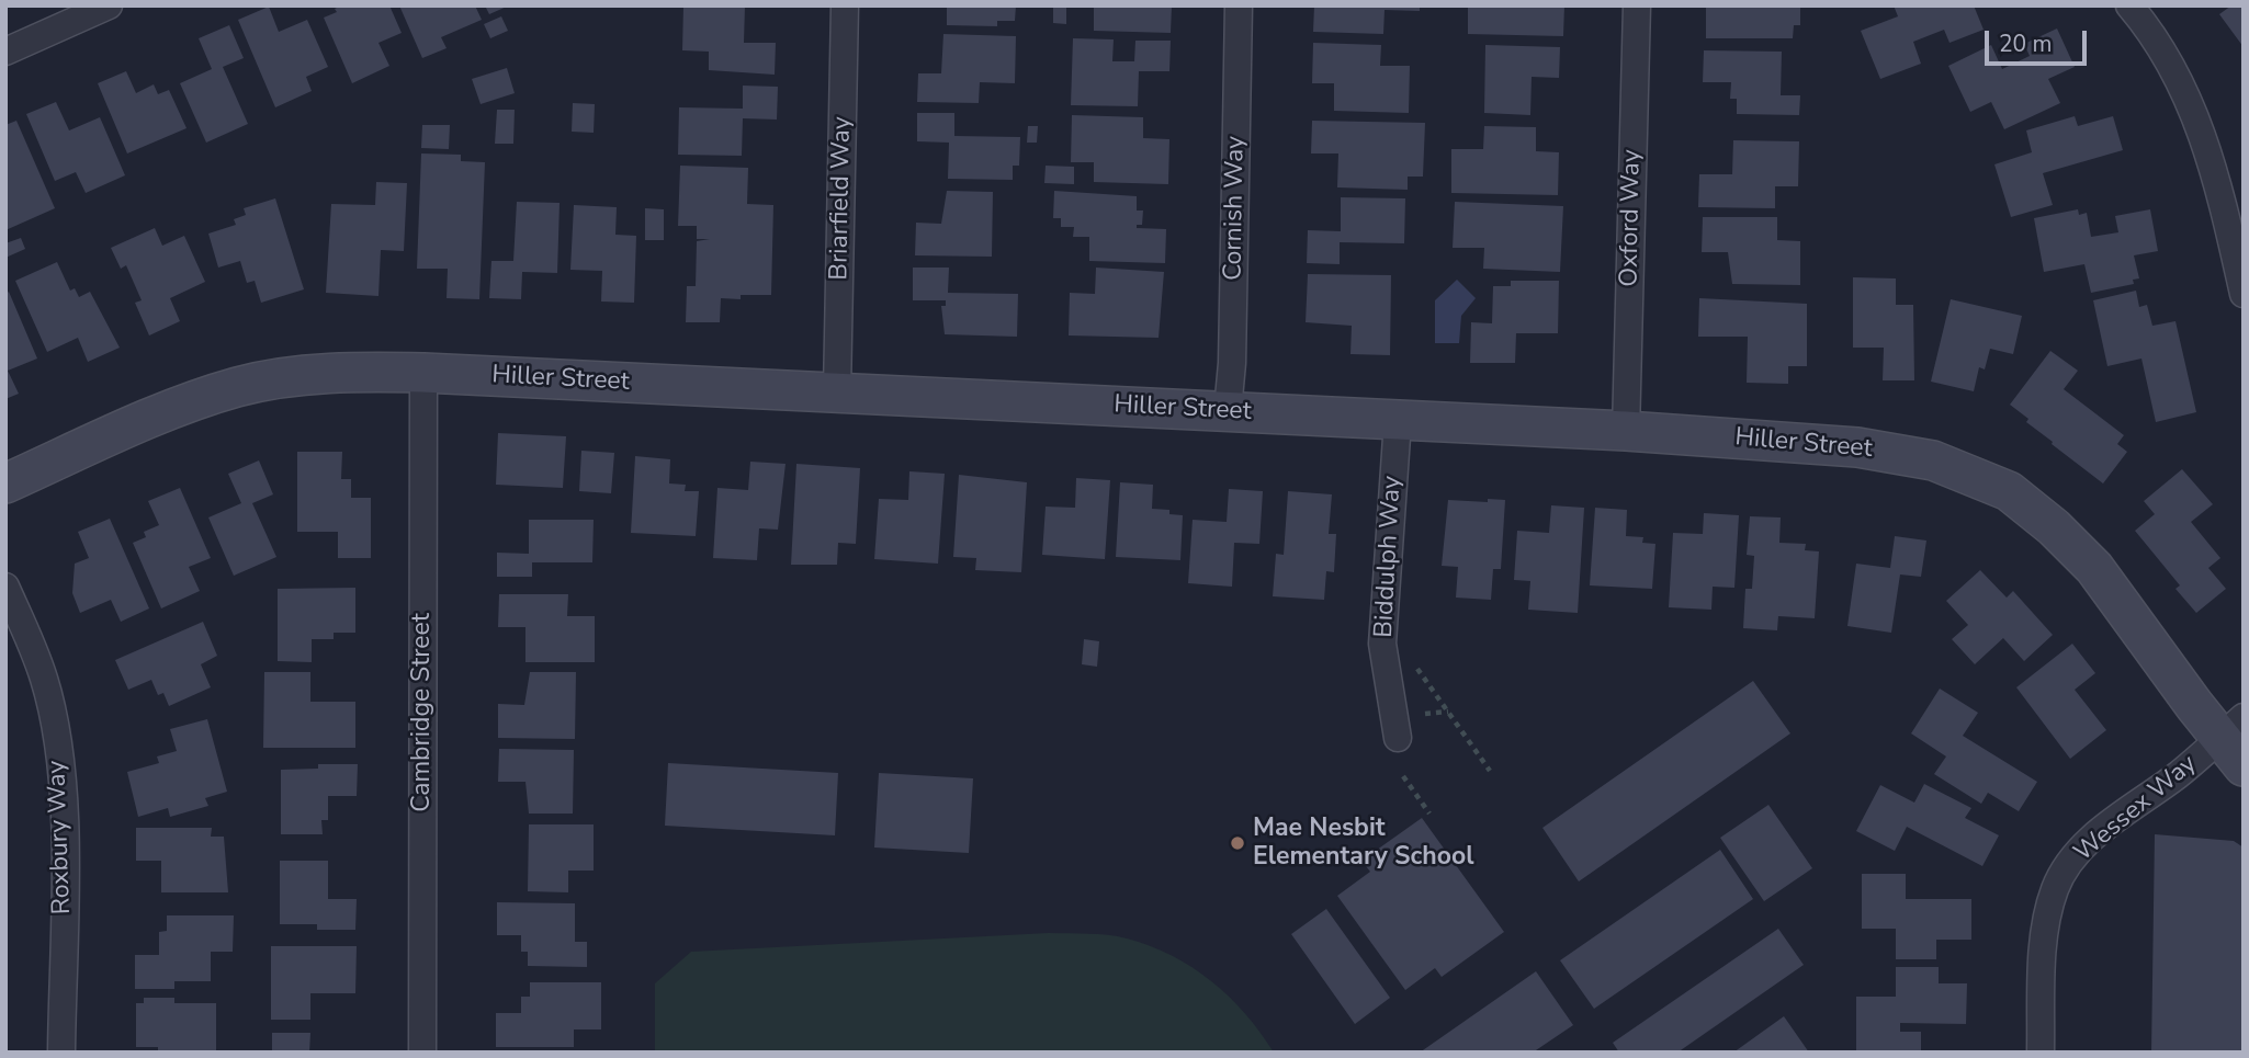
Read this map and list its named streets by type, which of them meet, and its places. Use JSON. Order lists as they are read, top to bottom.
{
  "streets": {
    "street": [
      "Briarfield Way",
      "Cornish Way",
      "Oxford Way",
      "Hiller Street",
      "Biddulph Way",
      "Cambridge Street",
      "Wessex Way",
      "Roxbury Way"
    ]
  },
  "crossings": [
    ["Briarfield Way", "Hiller Street"],
    ["Cornish Way", "Hiller Street"],
    ["Oxford Way", "Hiller Street"],
    ["Hiller Street", "Biddulph Way"],
    ["Hiller Street", "Cambridge Street"],
    ["Hiller Street", "Wessex Way"]
  ],
  "places": ["Mae Nesbit Elementary School"],
  "scale_bar": "20 m"
}
